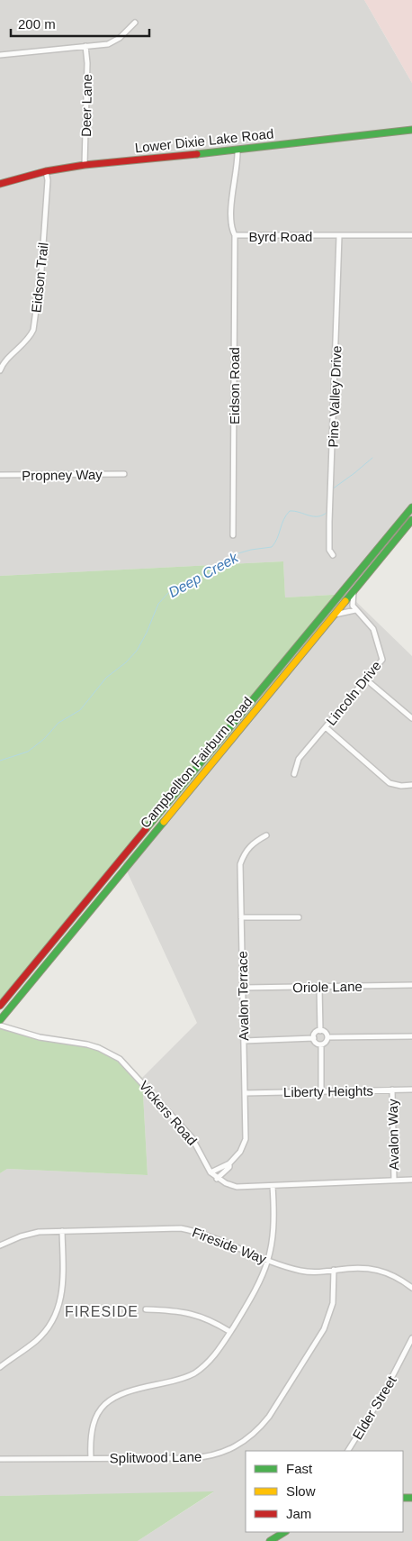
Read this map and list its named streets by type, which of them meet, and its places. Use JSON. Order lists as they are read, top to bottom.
{
  "streets": {
    "main road": ["Lower Dixie Lake Road", "Campbellton Fairburn Road"],
    "street": [
      "Deer Lane",
      "Byrd Road",
      "Eidson Trail",
      "Eidson Road",
      "Pine Valley Drive",
      "Propney Way",
      "Lincoln Drive",
      "Oriole Lane",
      "Avalon Terrace",
      "Liberty Heights",
      "Vickers Road",
      "Avalon Way",
      "Fireside Way",
      "Elder Street",
      "Splitwood Lane"
    ]
  },
  "crossings": [
    ["Deer Lane", "Lower Dixie Lake Road"],
    ["Lower Dixie Lake Road", "Byrd Road"],
    ["Lower Dixie Lake Road", "Eidson Trail"],
    ["Byrd Road", "Eidson Road"],
    ["Byrd Road", "Pine Valley Drive"],
    ["Oriole Lane", "Avalon Terrace"],
    ["Avalon Terrace", "Liberty Heights"],
    ["Avalon Terrace", "Vickers Road"],
    ["Liberty Heights", "Avalon Way"],
    ["Vickers Road", "Avalon Way"],
    ["Fireside Way", "Splitwood Lane"]
  ],
  "districts": ["FIRESIDE"],
  "water": ["Deep Creek"],
  "legend": ["Fast", "Slow", "Jam"],
  "scale_bar": "200 m"
}
